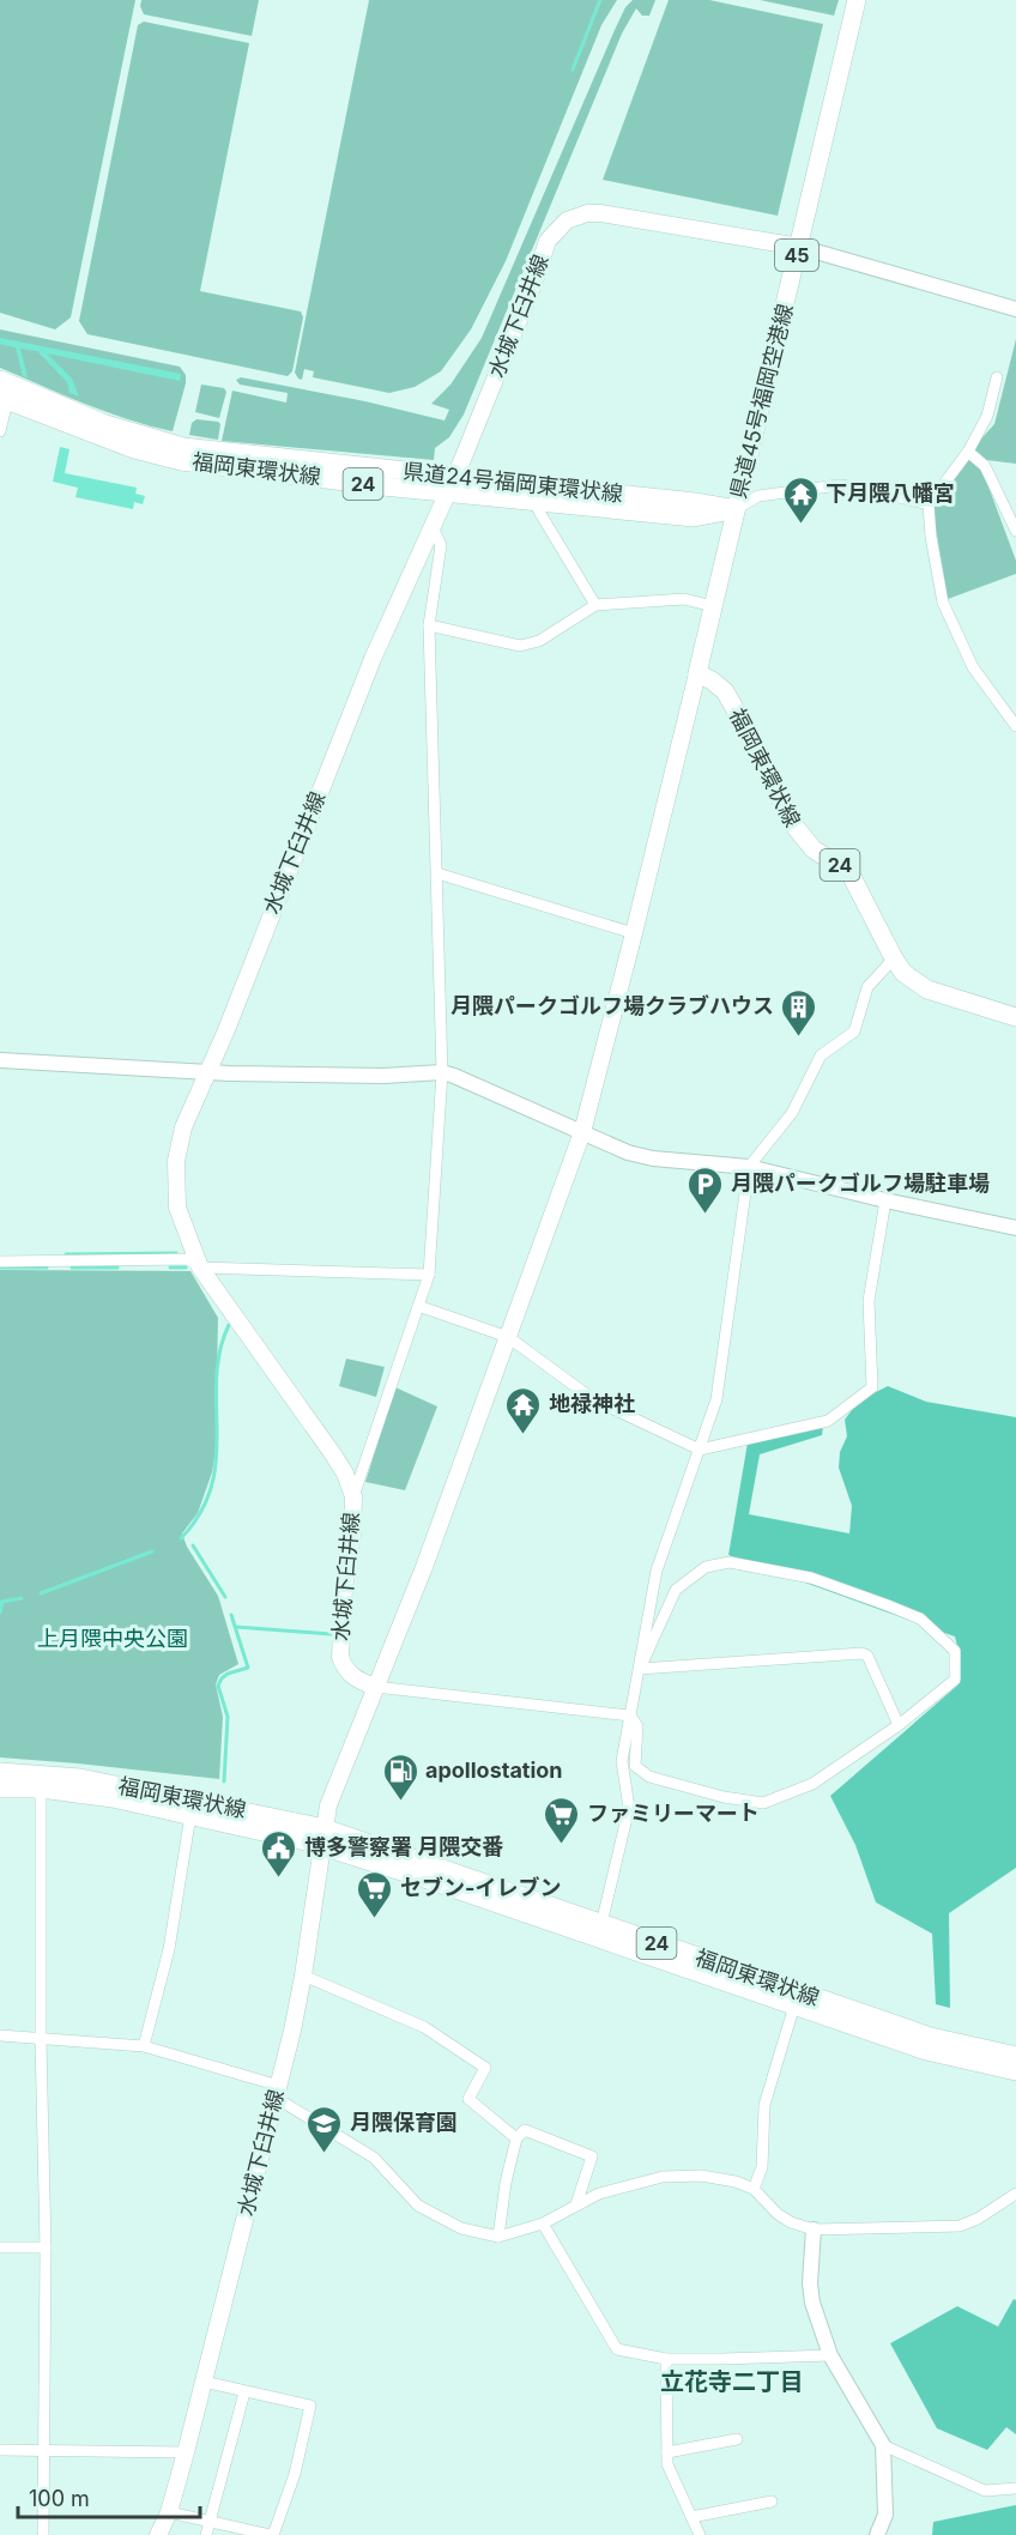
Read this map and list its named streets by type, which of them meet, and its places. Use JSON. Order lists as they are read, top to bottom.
{
  "streets": {
    "main road": [
      "45",
      "水城下臼井線",
      "県道45号福岡空港線",
      "福岡東環状線",
      "県道24号福岡東環状線",
      "24"
    ]
  },
  "crossings": [
    ["水城下臼井線", "県道45号福岡空港線"],
    ["水城下臼井線", "福岡東環状線"],
    ["水城下臼井線", "県道24号福岡東環状線"],
    ["県道45号福岡空港線", "福岡東環状線"],
    ["県道45号福岡空港線", "県道24号福岡東環状線"],
    ["福岡東環状線", "県道24号福岡東環状線"]
  ],
  "districts": ["立花寺二丁目"],
  "parks": ["上月隈中央公園"],
  "places": {
    "temple": ["下月隈八幡宮", "地禄神社"],
    "building": ["月隈パークゴルフ場クラブハウス"],
    "parking": ["月隈パークゴルフ場駐車場"],
    "fuel station": ["apollostation"],
    "supermarket": ["ファミリーマート", "セブン-イレブン"],
    "public building": ["博多警察署 月隈交番"],
    "school or university": ["月隈保育園"]
  },
  "scale_bar": "100 m"
}
